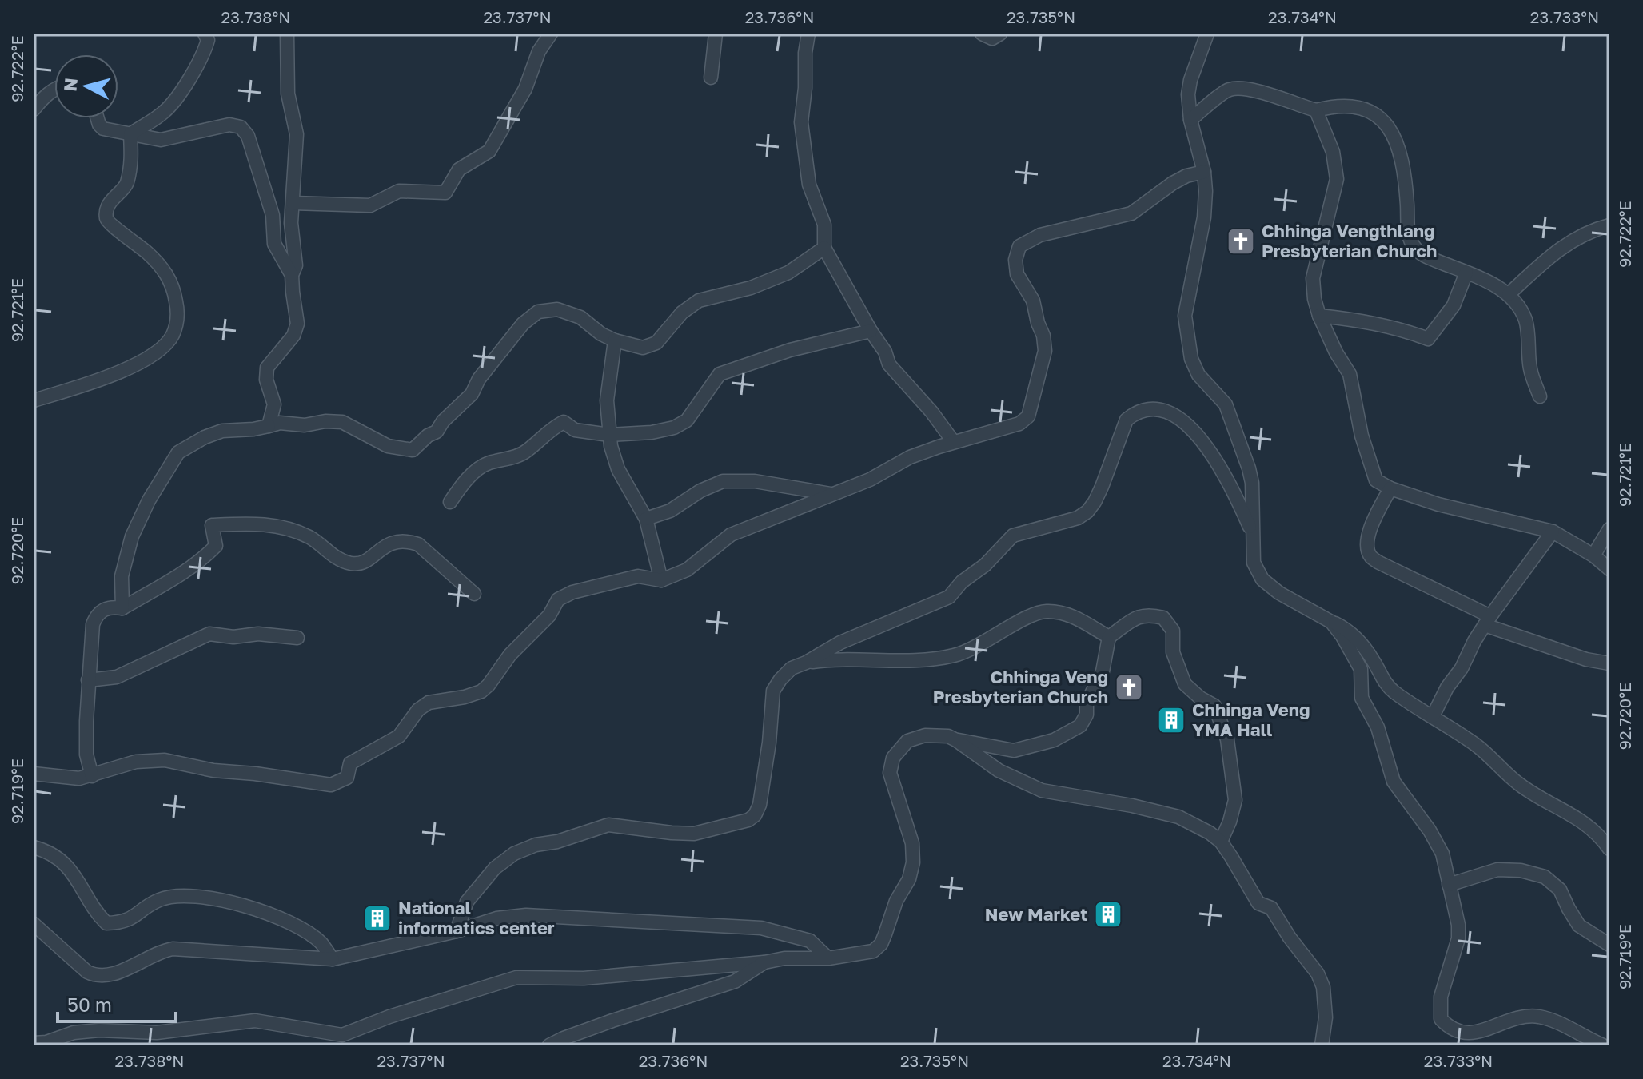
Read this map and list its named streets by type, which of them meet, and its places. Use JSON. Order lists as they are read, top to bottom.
{
  "places": {
    "church": ["Chhinga Vengthlang Presbyterian Church", "Chhinga Veng Presbyterian Church"],
    "building": ["Chhinga Veng YMA Hall", "New Market", "National informatics center"]
  },
  "scale_bar": "50 m",
  "north": "left",
  "coordinates": [
    "23.738°N",
    "23.737°N",
    "23.736°N",
    "23.735°N",
    "23.734°N",
    "23.733°N",
    "92.722°E",
    "92.721°E",
    "92.720°E",
    "92.719°E"
  ]
}
